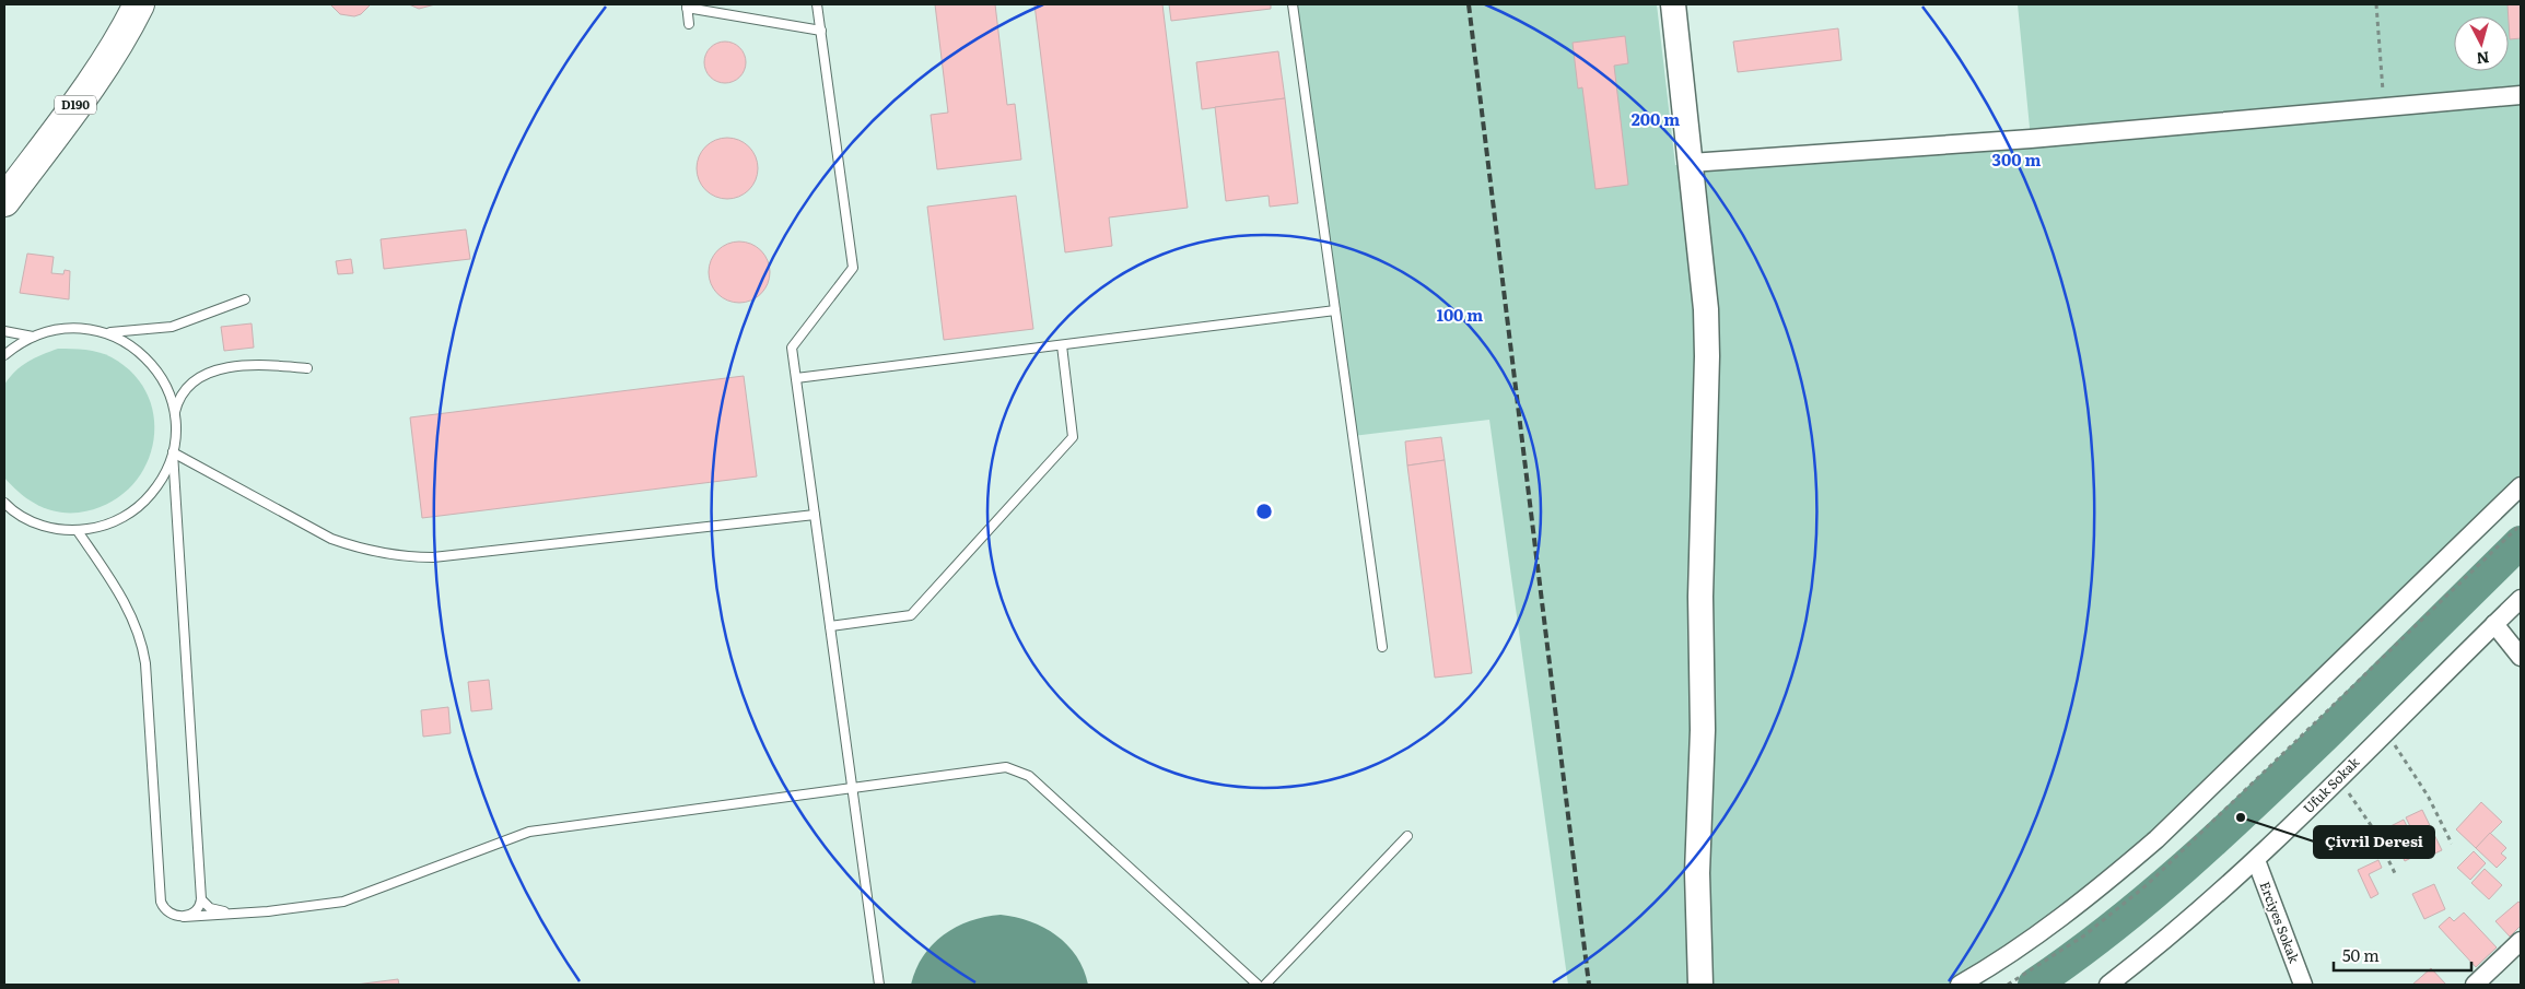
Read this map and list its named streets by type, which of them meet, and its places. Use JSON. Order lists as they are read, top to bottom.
{
  "streets": {
    "highway": ["D190"],
    "street": ["Ufuk Sokak", "Erciyes Sokak"]
  },
  "crossings": [
    ["Ufuk Sokak", "Erciyes Sokak"]
  ],
  "places": ["Çivril Deresi"],
  "scale_bar": "50 m",
  "north": "bottom",
  "rings": ["200 m", "300 m", "100 m"]
}
